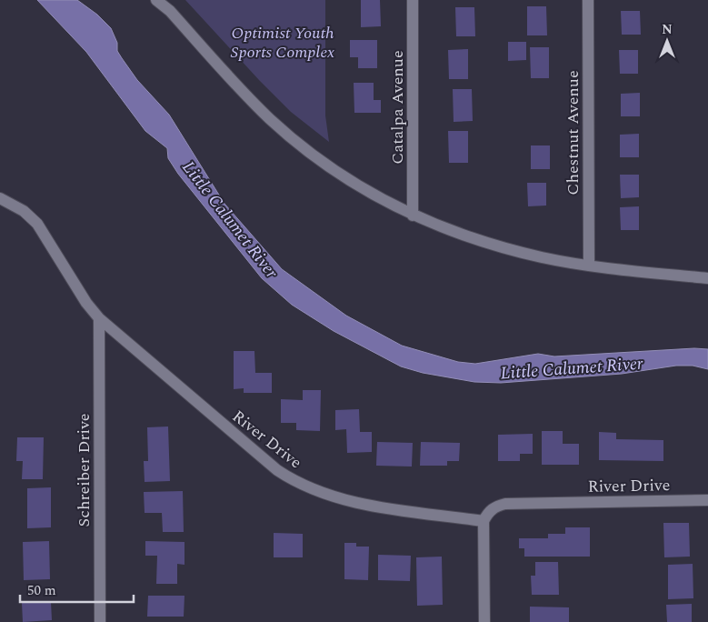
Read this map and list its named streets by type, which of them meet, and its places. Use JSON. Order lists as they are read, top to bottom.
{
  "streets": {
    "street": [
      "Catalpa Avenue",
      "Chestnut Avenue",
      "River Drive",
      "Schreiber Drive"
    ]
  },
  "crossings": [
    ["River Drive", "Schreiber Drive"]
  ],
  "water": ["Little Calumet River"],
  "parks": ["Optimist Youth Sports Complex"],
  "scale_bar": "50 m",
  "north": "top"
}
